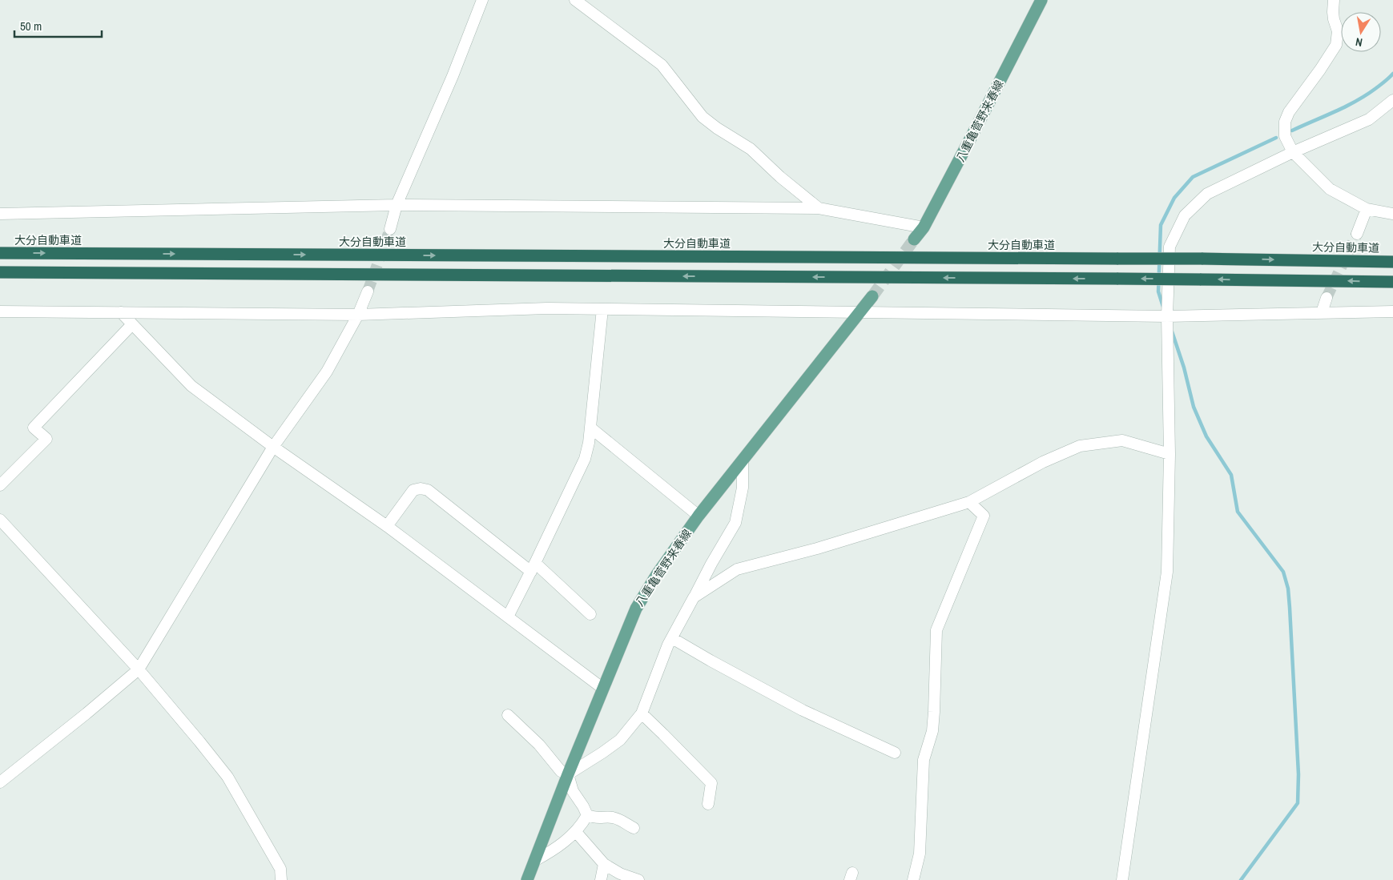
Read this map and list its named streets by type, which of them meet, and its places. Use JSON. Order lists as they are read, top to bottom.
{
  "streets": {
    "highway": ["大分自動車道"],
    "main road": ["八重亀菅野来春線"]
  },
  "scale_bar": "50 m",
  "north": "bottom"
}
